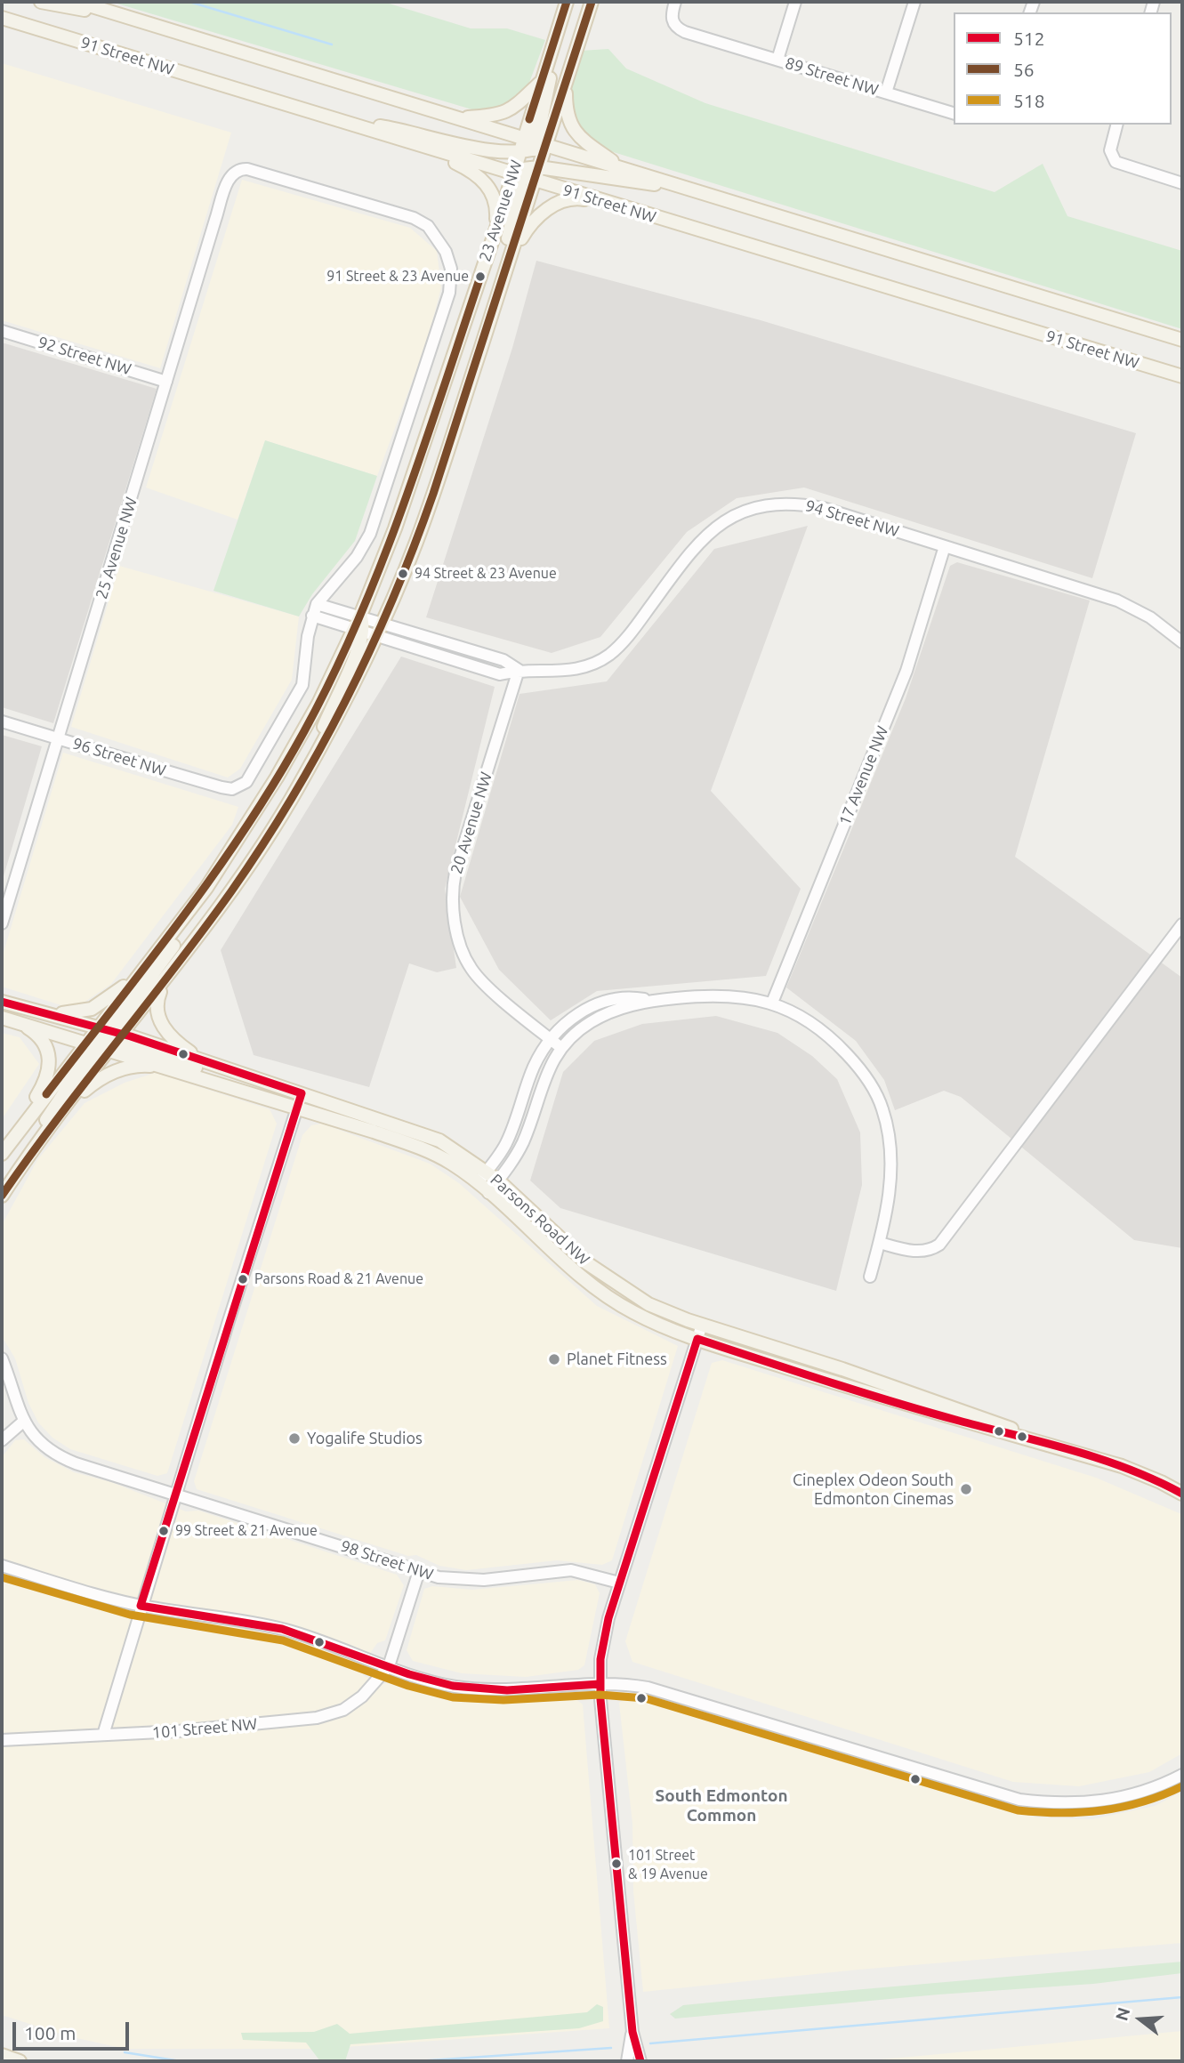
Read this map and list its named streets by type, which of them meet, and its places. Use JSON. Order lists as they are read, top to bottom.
{
  "streets": {
    "main road": ["91 Street NW", "23 Avenue NW", "Parsons Road NW"],
    "street": [
      "89 Street NW",
      "92 Street NW",
      "94 Street NW",
      "25 Avenue NW",
      "96 Street NW",
      "17 Avenue NW",
      "20 Avenue NW",
      "98 Street NW",
      "101 Street NW"
    ]
  },
  "crossings": [
    ["91 Street NW", "23 Avenue NW"],
    ["23 Avenue NW", "94 Street NW"],
    ["23 Avenue NW", "Parsons Road NW"],
    ["92 Street NW", "25 Avenue NW"],
    ["94 Street NW", "25 Avenue NW"],
    ["94 Street NW", "96 Street NW"],
    ["94 Street NW", "17 Avenue NW"],
    ["94 Street NW", "20 Avenue NW"],
    ["25 Avenue NW", "96 Street NW"]
  ],
  "districts": ["South Edmonton Common"],
  "places": [
    "91 Street & 23 Avenue",
    "94 Street & 23 Avenue",
    "Parsons Road & 21 Avenue",
    "Planet Fitness",
    "Yogalife Studios",
    "Cineplex Odeon South Edmonton Cinemas",
    "99 Street & 21 Avenue",
    "101 Street & 19 Avenue"
  ],
  "lines": ["transit line 56", "transit line 512", "transit line 518"],
  "legend": ["512", "56", "518"],
  "scale_bar": "100 m",
  "north": "left"
}
